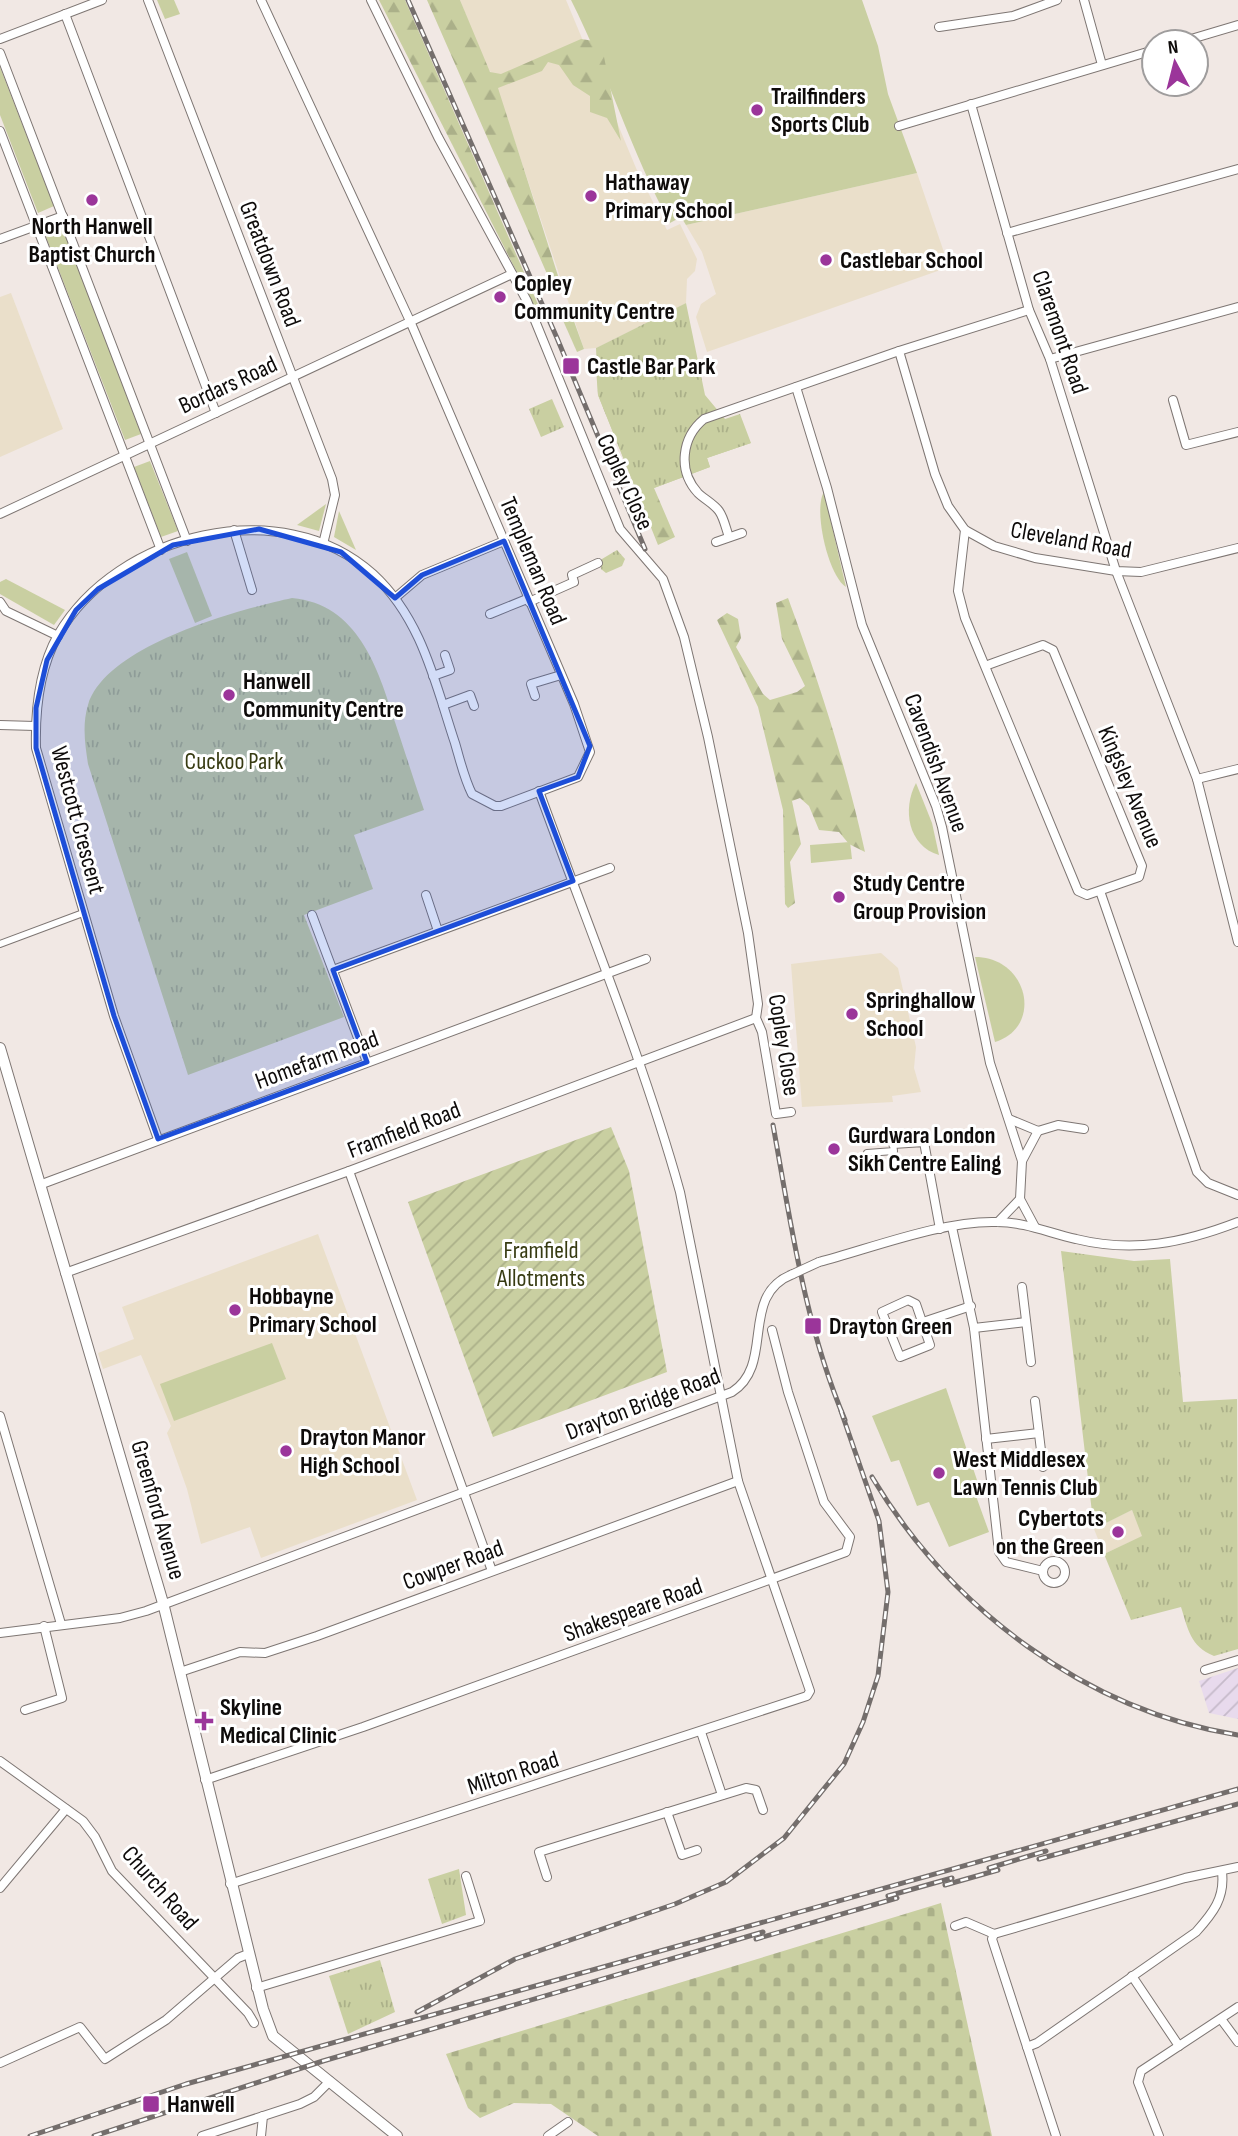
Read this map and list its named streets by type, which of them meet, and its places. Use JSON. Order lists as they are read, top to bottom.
{
  "streets": {
    "street": [
      "Greatdown Road",
      "Claremont Road",
      "Bordars Road",
      "Copley Close",
      "Cleveland Road",
      "Templeman Road",
      "Cavendish Avenue",
      "Kingsley Avenue",
      "Westcott Crescent",
      "Homefarm Road",
      "Framfield Road",
      "Drayton Bridge Road",
      "Greenford Avenue",
      "Cowper Road",
      "Shakespeare Road",
      "Milton Road",
      "Church Road"
    ]
  },
  "crossings": [
    ["Greatdown Road", "Bordars Road"],
    ["Greatdown Road", "Westcott Crescent"],
    ["Claremont Road", "Cleveland Road"],
    ["Bordars Road", "Copley Close"],
    ["Bordars Road", "Templeman Road"],
    ["Copley Close", "Framfield Road"],
    ["Templeman Road", "Westcott Crescent"],
    ["Westcott Crescent", "Homefarm Road"],
    ["Homefarm Road", "Greenford Avenue"],
    ["Framfield Road", "Greenford Avenue"],
    ["Drayton Bridge Road", "Greenford Avenue"],
    ["Greenford Avenue", "Cowper Road"],
    ["Greenford Avenue", "Shakespeare Road"],
    ["Greenford Avenue", "Milton Road"],
    ["Shakespeare Road", "Milton Road"]
  ],
  "parks": ["Cuckoo Park", "Framfield Allotments"],
  "places": {
    "other": [
      "Trailfinders Sports Club",
      "Hathaway Primary School",
      "North Hanwell Baptist Church",
      "Castlebar School",
      "Copley Community Centre",
      "Hanwell Community Centre",
      "Study Centre Group Provision",
      "Springhallow School",
      "Gurdwara London Sikh Centre Ealing",
      "Hobbayne Primary School",
      "Drayton Manor High School",
      "West Middlesex Lawn Tennis Club",
      "Cybertots on the Green"
    ],
    "transit": ["Castle Bar Park", "Drayton Green", "Hanwell"],
    "health": ["Skyline Medical Clinic"]
  },
  "north": "top"
}
